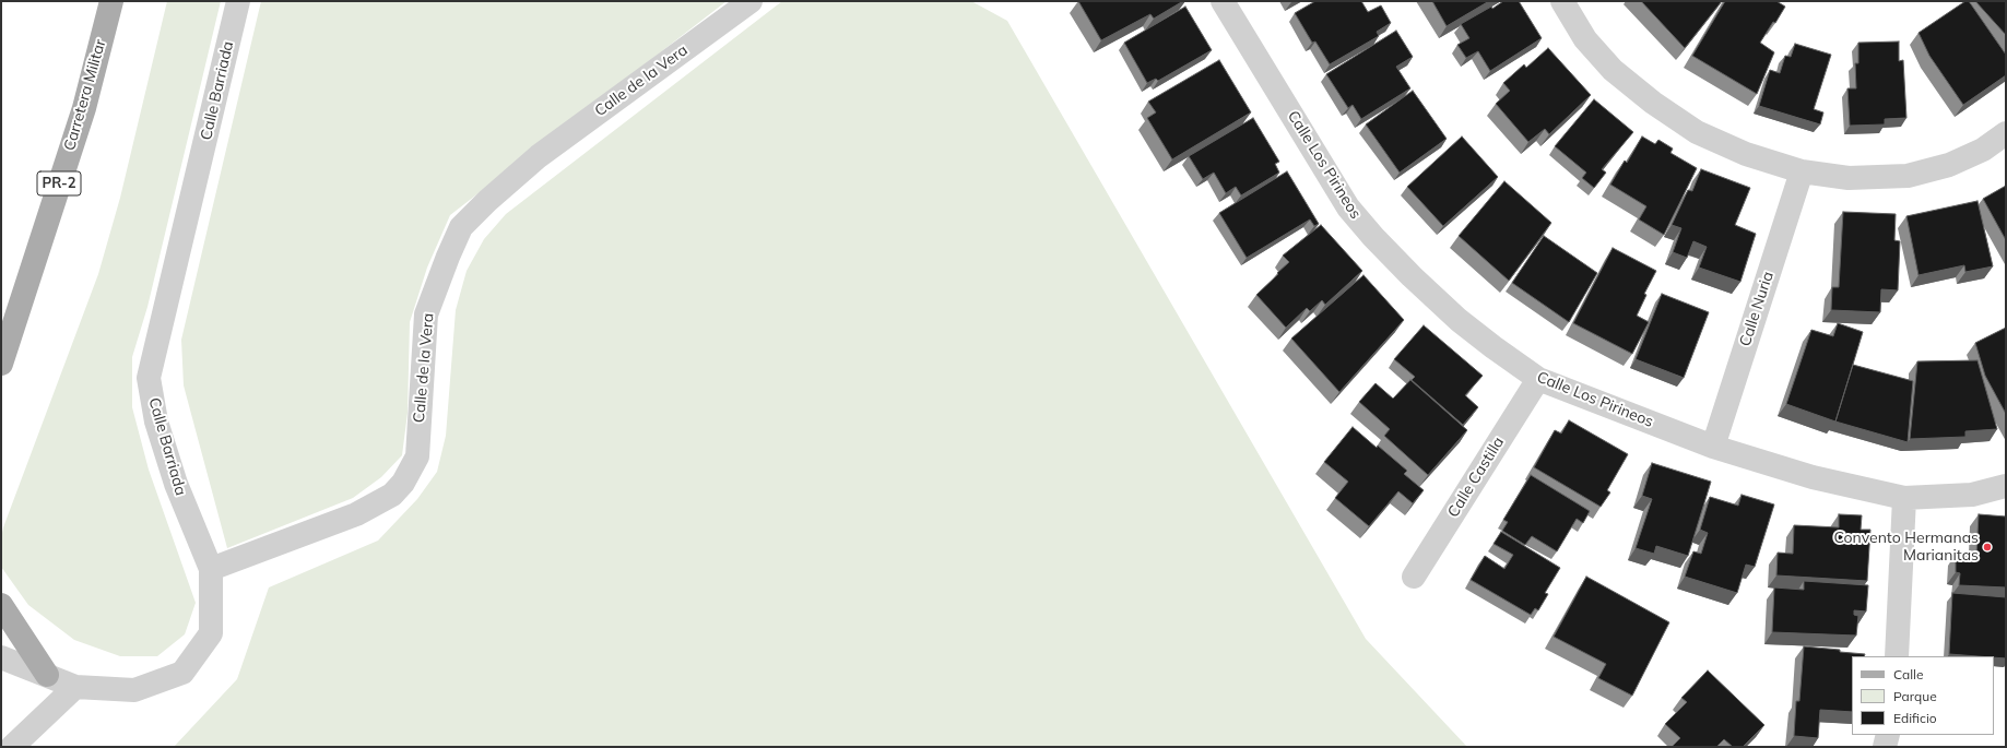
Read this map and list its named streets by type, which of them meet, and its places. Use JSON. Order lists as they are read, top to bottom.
{
  "streets": {
    "main road": ["Carretera Militar", "PR-2"],
    "street": [
      "Calle de la Vera",
      "Calle Barriada",
      "Calle Los Pirineos",
      "Calle Nuria",
      "Calle Castilla"
    ]
  },
  "crossings": [
    ["Calle de la Vera", "Calle Barriada"],
    ["Calle Los Pirineos", "Calle Nuria"],
    ["Calle Los Pirineos", "Calle Castilla"]
  ],
  "places": ["Convento Hermanas Marianitas"],
  "legend": ["Calle", "Parque", "Edificio"]
}
